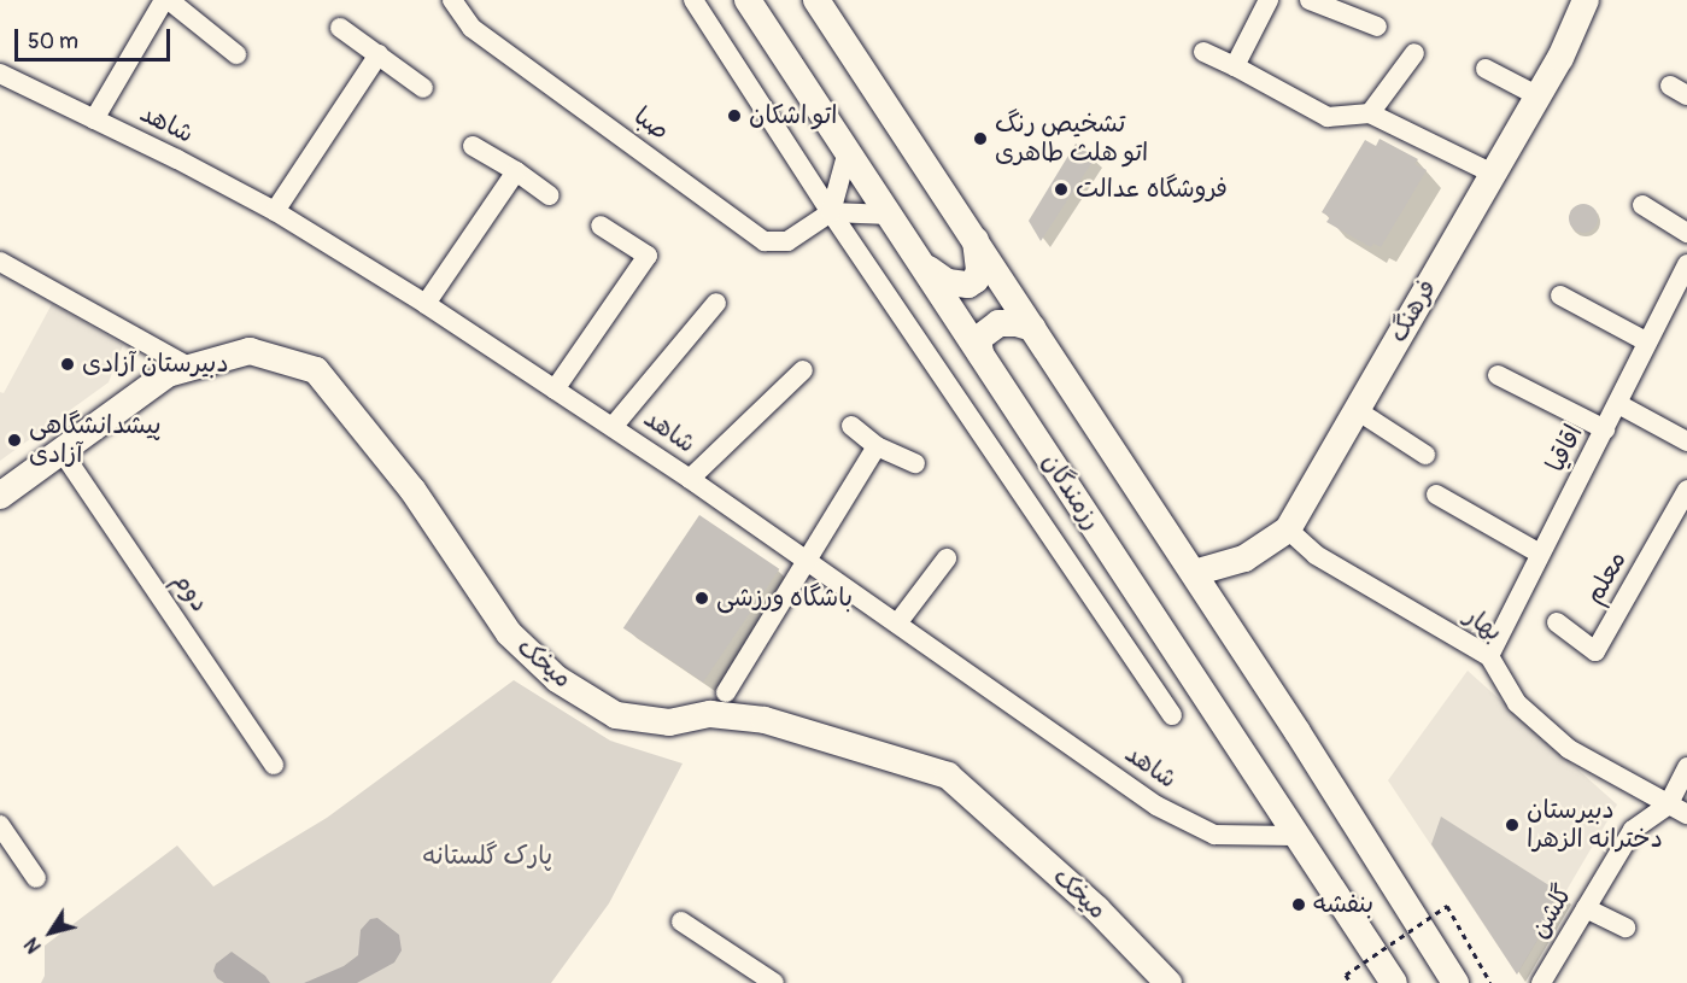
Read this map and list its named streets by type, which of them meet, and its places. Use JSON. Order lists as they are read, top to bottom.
{
  "streets": {
    "main road": ["فرهنگ", "رزمندگان", "میخک"],
    "street": [
      "شاهد",
      "صبا",
      "اقاقیا",
      "معلم",
      "دوم",
      "بهار",
      "گلشن"
    ]
  },
  "crossings": [
    ["شاهد", "رزمندگان"],
    ["فرهنگ", "بهار"],
    ["اقاقیا", "بهار"],
    ["دوم", "میخک"],
    ["بهار", "گلشن"]
  ],
  "parks": ["پارک گلستانه"],
  "places": [
    "اتو اشکان",
    "تشخیص رنگ اتو هلث طاهری",
    "فروشگاه عدالت",
    "دبیرستان آزادی",
    "پیشدانشگاهی آزادی",
    "باشگاه ورزشی",
    "دبيرستان دخترانه الزهرا",
    "بنفشه"
  ],
  "scale_bar": "50 m",
  "north": "bottom left"
}
